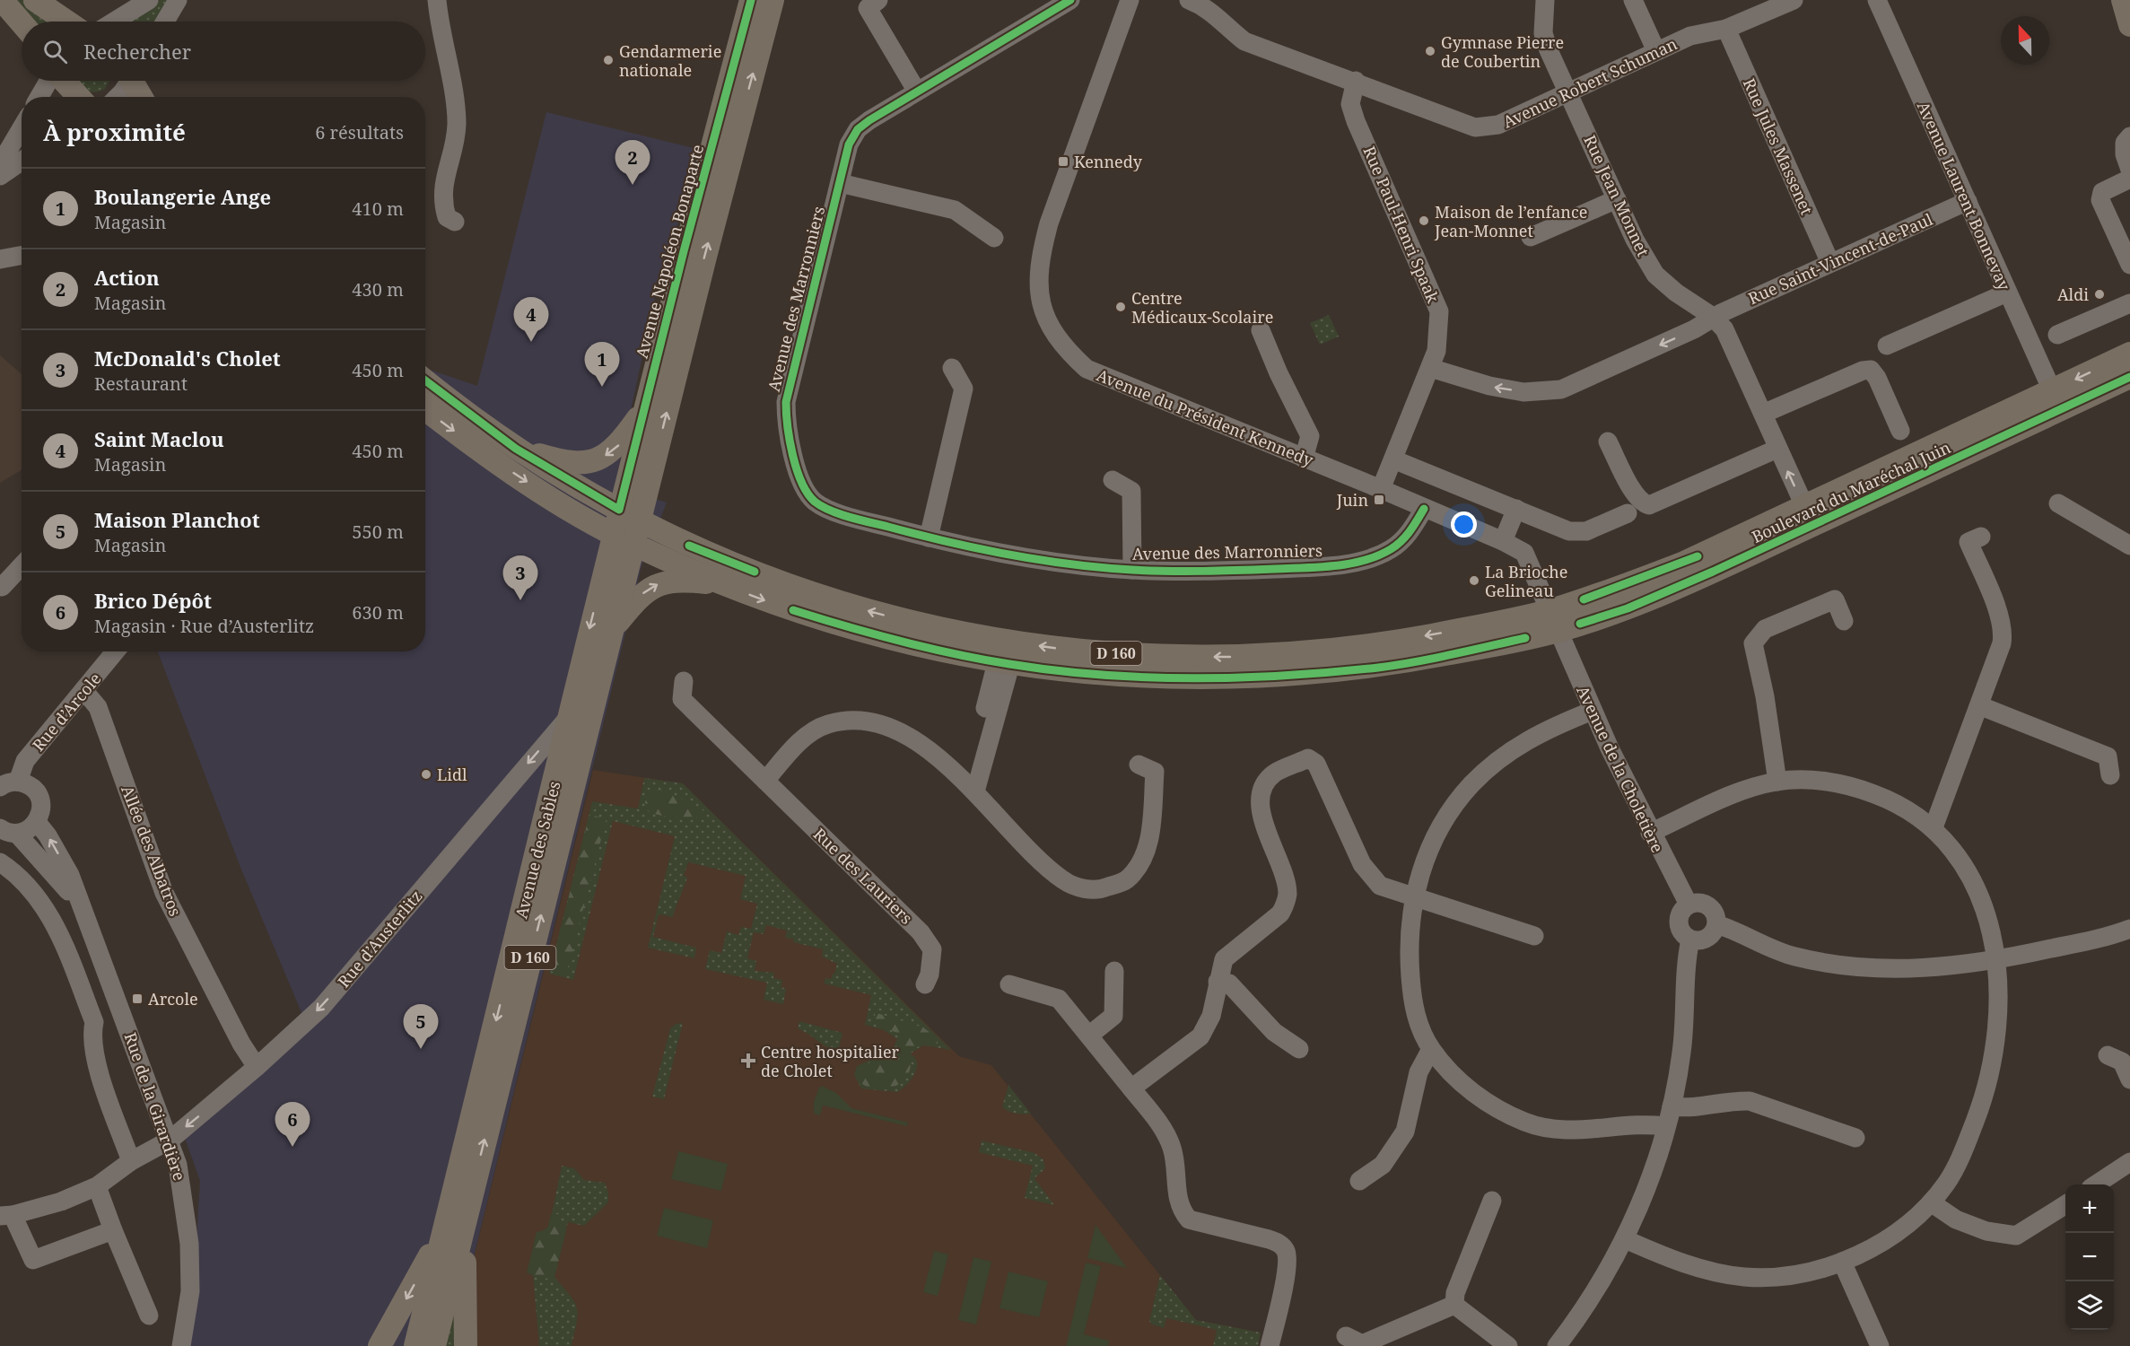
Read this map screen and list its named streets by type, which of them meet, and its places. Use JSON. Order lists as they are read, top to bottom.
{
  "streets": {
    "main road": [
      "Avenue Napoléon Bonaparte",
      "Boulevard du Maréchal Juin",
      "D 160",
      "Avenue des Sables"
    ],
    "street": [
      "Avenue Robert Schuman",
      "Rue Jules Massenet",
      "Rue Jean Monnet",
      "Avenue Laurent Bonnevay",
      "Rue Paul-Henri Spaak",
      "Rue Saint-Vincent-de-Paul",
      "Avenue des Marronniers",
      "Avenue du Président Kennedy",
      "Rue d’Arcole",
      "Avenue de la Choletière",
      "Allée des Albatros",
      "Rue des Lauriers",
      "Rue d’Austerlitz",
      "Rue de la Girardière"
    ]
  },
  "crossings": [
    ["Avenue Robert Schuman", "Rue Jules Massenet"],
    ["Avenue Robert Schuman", "Rue Jean Monnet"],
    ["Avenue Robert Schuman", "Rue Paul-Henri Spaak"],
    ["Rue Jules Massenet", "Rue Saint-Vincent-de-Paul"],
    ["Rue Jean Monnet", "Rue Saint-Vincent-de-Paul"],
    ["Rue Jean Monnet", "Boulevard du Maréchal Juin"],
    ["Avenue Laurent Bonnevay", "Rue Saint-Vincent-de-Paul"],
    ["Avenue Laurent Bonnevay", "Boulevard du Maréchal Juin"],
    ["Rue Paul-Henri Spaak", "Rue Saint-Vincent-de-Paul"],
    ["Rue Paul-Henri Spaak", "Avenue du Président Kennedy"],
    ["Avenue Napoléon Bonaparte", "Boulevard du Maréchal Juin"],
    ["Avenue Napoléon Bonaparte", "Avenue des Sables"],
    ["Avenue des Marronniers", "Avenue du Président Kennedy"],
    ["Avenue du Président Kennedy", "Boulevard du Maréchal Juin"],
    ["Avenue du Président Kennedy", "Avenue de la Choletière"],
    ["Boulevard du Maréchal Juin", "Avenue de la Choletière"],
    ["Boulevard du Maréchal Juin", "Avenue des Sables"],
    ["Rue d’Arcole", "Allée des Albatros"],
    ["Avenue des Sables", "Rue d’Austerlitz"],
    ["Allée des Albatros", "Rue d’Austerlitz"],
    ["Rue d’Austerlitz", "Rue de la Girardière"]
  ],
  "one_way": ["Rue d’Austerlitz"],
  "places": {
    "other": [
      "Gymnase Pierre de Coubertin",
      "Gendarmerie nationale",
      "Maison de l’enfance Jean-Monnet",
      "Aldi",
      "Centre Médicaux-Scolaire",
      "La Brioche Gelineau",
      "Lidl"
    ],
    "transit": ["Kennedy", "Juin", "Arcole"],
    "health": ["Centre hospitalier de Cholet"]
  },
  "north": "top",
  "page": {
    "search": "Rechercher",
    "heading": ["À proximité", "6 résultats"],
    "pins": [
      "2",
      "4",
      "1",
      "3",
      "5",
      "6"
    ],
    "list": [
      {
        "mark": "1",
        "name": "Boulangerie Ange",
        "note": "Magasin",
        "value": "410 m"
      },
      {
        "mark": "2",
        "name": "Action",
        "note": "Magasin",
        "value": "430 m"
      },
      {
        "mark": "3",
        "name": "McDonald's Cholet",
        "note": "Restaurant",
        "value": "450 m"
      },
      {
        "mark": "4",
        "name": "Saint Maclou",
        "note": "Magasin",
        "value": "450 m"
      },
      {
        "mark": "5",
        "name": "Maison Planchot",
        "note": "Magasin",
        "value": "550 m"
      },
      {
        "mark": "6",
        "name": "Brico Dépôt",
        "note": "Magasin · Rue d’Austerlitz",
        "value": "630 m"
      }
    ],
    "map_buttons": ["+", "−"]
  }
}
